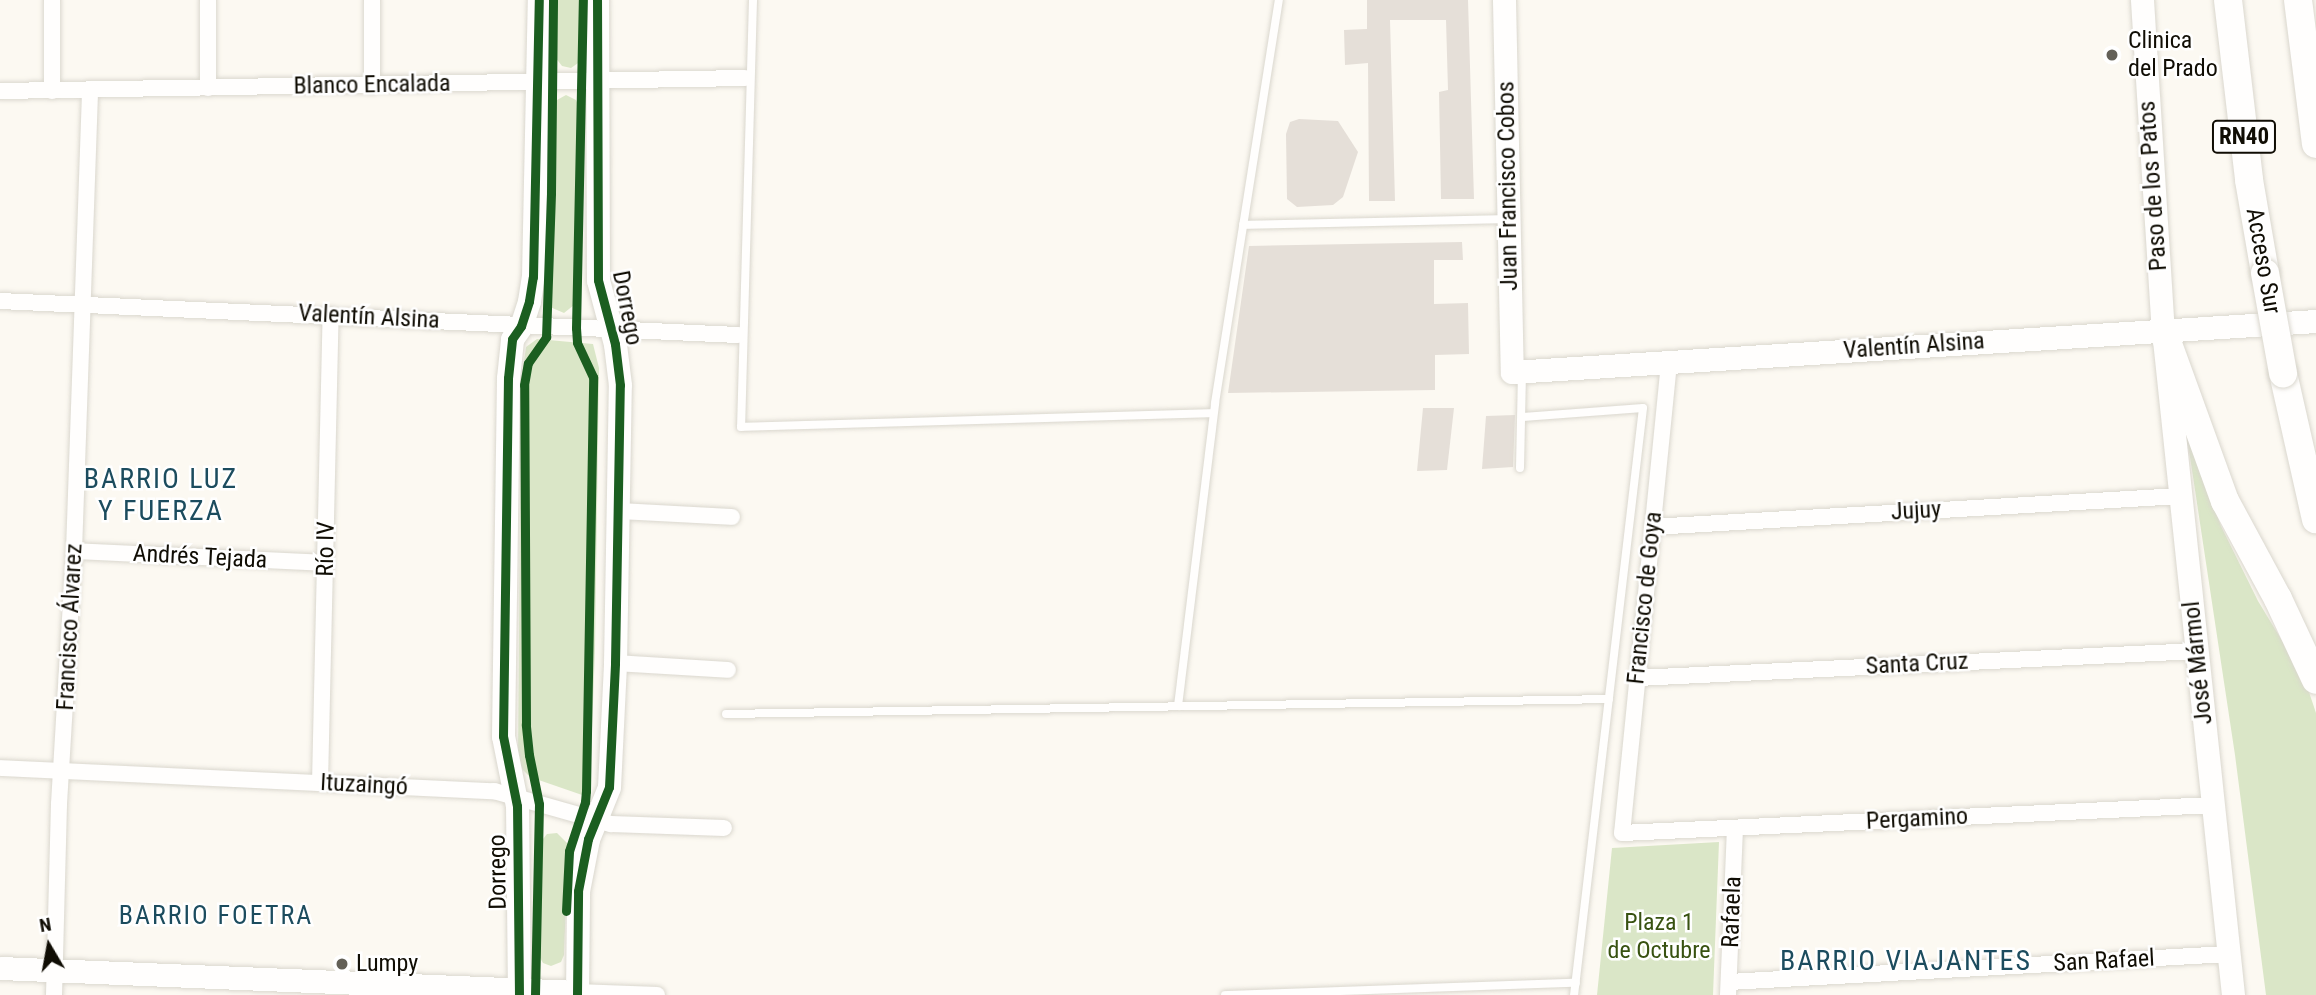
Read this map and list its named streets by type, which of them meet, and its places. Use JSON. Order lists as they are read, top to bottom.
{
  "streets": {
    "highway": ["RN40", "Acceso Sur"],
    "main road": [
      "Juan Francisco Cobos",
      "Paso de los Patos",
      "Dorrego",
      "Valentín Alsina",
      "José Mármol"
    ],
    "street": [
      "Blanco Encalada",
      "Jujuy",
      "Río IV",
      "Andrés Tejada",
      "Francisco de Goya",
      "Francisco Álvarez",
      "Santa Cruz",
      "Ituzaingó",
      "Pergamino",
      "Rafaela",
      "San Rafael"
    ]
  },
  "crossings": [
    ["Blanco Encalada", "Dorrego"],
    ["Blanco Encalada", "Francisco Álvarez"],
    ["Juan Francisco Cobos", "Valentín Alsina"],
    ["Paso de los Patos", "Valentín Alsina"],
    ["Paso de los Patos", "José Mármol"],
    ["Dorrego", "Valentín Alsina"],
    ["Dorrego", "Ituzaingó"],
    ["Valentín Alsina", "Río IV"],
    ["Valentín Alsina", "Francisco de Goya"],
    ["Valentín Alsina", "Francisco Álvarez"],
    ["Valentín Alsina", "José Mármol"],
    ["Jujuy", "Francisco de Goya"],
    ["Jujuy", "José Mármol"],
    ["Río IV", "Andrés Tejada"],
    ["Río IV", "Ituzaingó"],
    ["Andrés Tejada", "Francisco Álvarez"],
    ["Francisco de Goya", "Santa Cruz"],
    ["Francisco de Goya", "Pergamino"],
    ["Francisco Álvarez", "Ituzaingó"],
    ["José Mármol", "Santa Cruz"],
    ["José Mármol", "Pergamino"],
    ["José Mármol", "San Rafael"],
    ["Pergamino", "Rafaela"],
    ["Rafaela", "San Rafael"]
  ],
  "districts": ["BARRIO LUZ Y FUERZA", "BARRIO FOETRA", "BARRIO VIAJANTES"],
  "parks": ["Plaza 1 de Octubre"],
  "places": ["Clinica del Prado", "Lumpy"],
  "north": "top"
}
